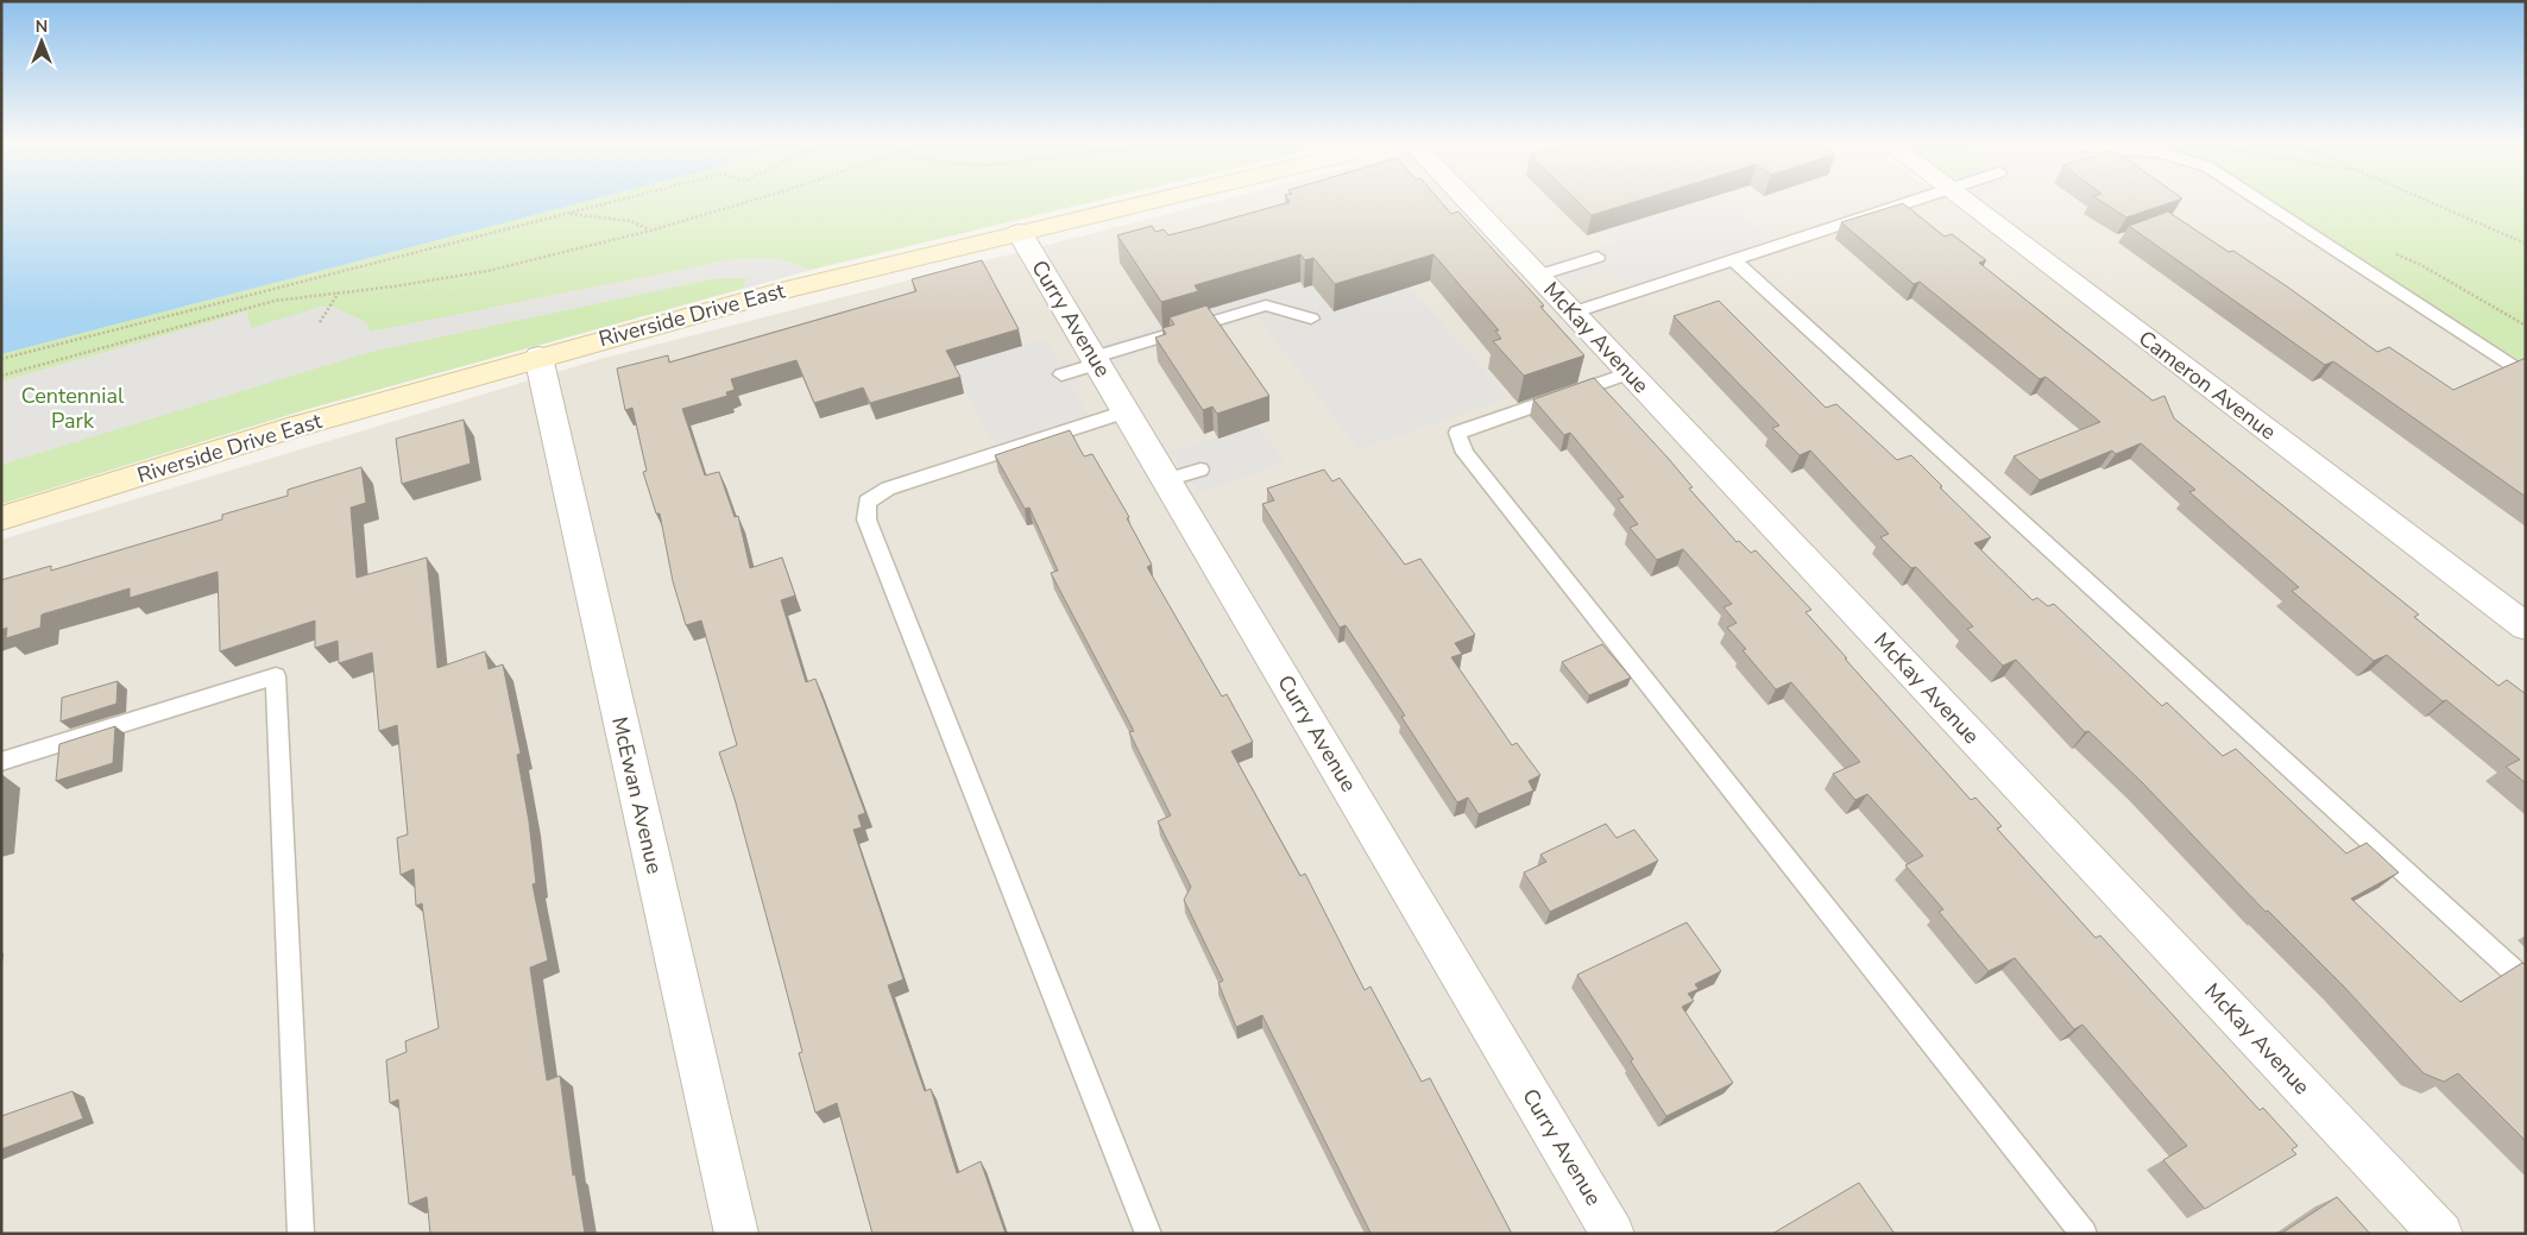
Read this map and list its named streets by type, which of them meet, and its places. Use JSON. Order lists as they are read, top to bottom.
{
  "streets": {
    "main road": ["Riverside Drive East"],
    "street": [
      "Curry Avenue",
      "McKay Avenue",
      "Cameron Avenue",
      "McEwan Avenue"
    ]
  },
  "crossings": [
    ["Riverside Drive East", "Curry Avenue"],
    ["Riverside Drive East", "McEwan Avenue"]
  ],
  "parks": ["Centennial Park"],
  "north": "top"
}
